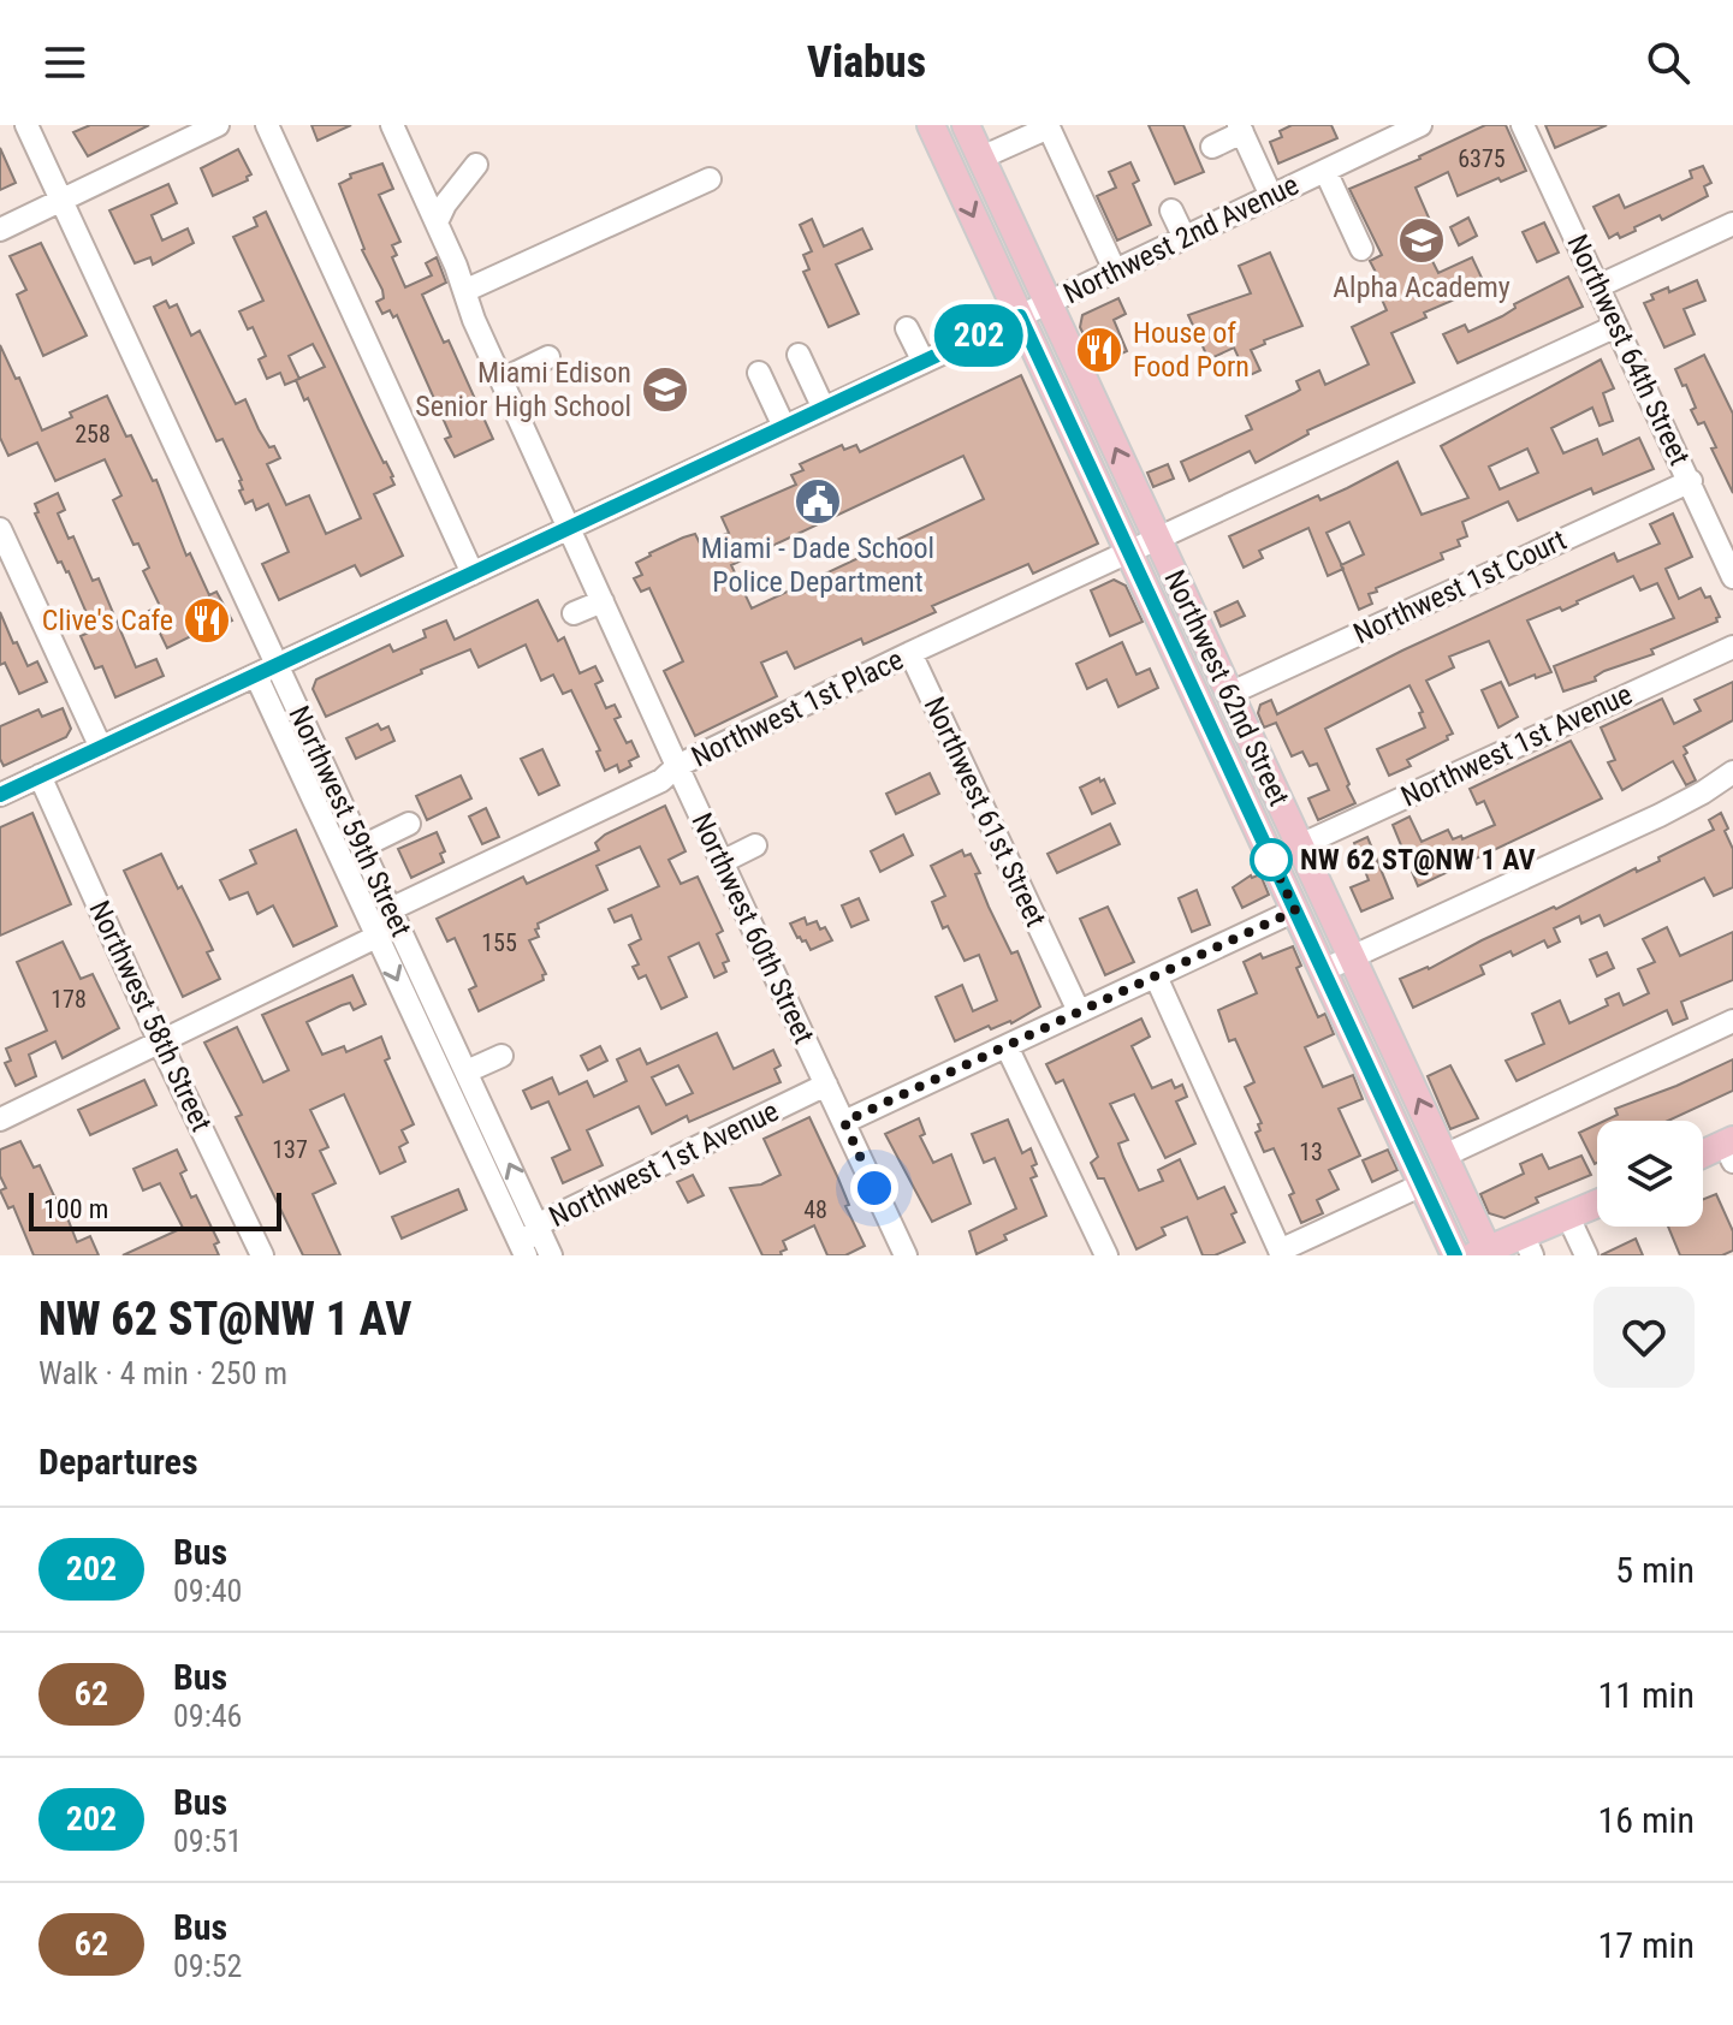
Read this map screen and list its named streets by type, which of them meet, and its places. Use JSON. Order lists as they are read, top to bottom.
{
  "streets": {
    "main road": ["Northwest 62nd Street"],
    "street": [
      "Northwest 2nd Avenue",
      "Northwest 64th Street",
      "Northwest 1st Court",
      "Northwest 1st Place",
      "Northwest 1st Avenue",
      "Northwest 61st Street",
      "Northwest 59th Street",
      "Northwest 60th Street",
      "Northwest 58th Street"
    ]
  },
  "crossings": [
    ["Northwest 2nd Avenue", "Northwest 62nd Street"],
    ["Northwest 2nd Avenue", "Northwest 59th Street"],
    ["Northwest 2nd Avenue", "Northwest 60th Street"],
    ["Northwest 2nd Avenue", "Northwest 58th Street"],
    ["Northwest 64th Street", "Northwest 1st Court"],
    ["Northwest 64th Street", "Northwest 1st Place"],
    ["Northwest 1st Court", "Northwest 62nd Street"],
    ["Northwest 62nd Street", "Northwest 1st Place"],
    ["Northwest 62nd Street", "Northwest 1st Avenue"],
    ["Northwest 1st Place", "Northwest 61st Street"],
    ["Northwest 1st Place", "Northwest 59th Street"],
    ["Northwest 1st Place", "Northwest 60th Street"],
    ["Northwest 1st Avenue", "Northwest 59th Street"],
    ["Northwest 1st Avenue", "Northwest 60th Street"]
  ],
  "places": {
    "school or university": ["Alpha Academy", "Miami Edison Senior High School"],
    "restaurant": ["House of Food Porn", "Clive's Cafe"],
    "public building": ["Miami - Dade School Police Department"],
    "other": ["NW 62 ST@NW 1 AV"]
  },
  "lines": ["bus line 202"],
  "house_numbers": [
    "6375",
    "258",
    "155",
    "178",
    "137",
    "13",
    "48"
  ],
  "scale_bar": "100 m",
  "page": {
    "header": "Viabus",
    "on_map": "202",
    "scale": "100 m",
    "heading": [
      ["NW 62 ST@NW 1 AV", "Walk · 4 min · 250 m"],
      "Departures"
    ],
    "list": [
      {
        "mark": "202",
        "name": "Bus",
        "note": "09:40",
        "value": "5 min"
      },
      {
        "mark": "62",
        "name": "Bus",
        "note": "09:46",
        "value": "11 min"
      },
      {
        "mark": "202",
        "name": "Bus",
        "note": "09:51",
        "value": "16 min"
      },
      {
        "mark": "62",
        "name": "Bus",
        "note": "09:52",
        "value": "17 min"
      }
    ]
  }
}
